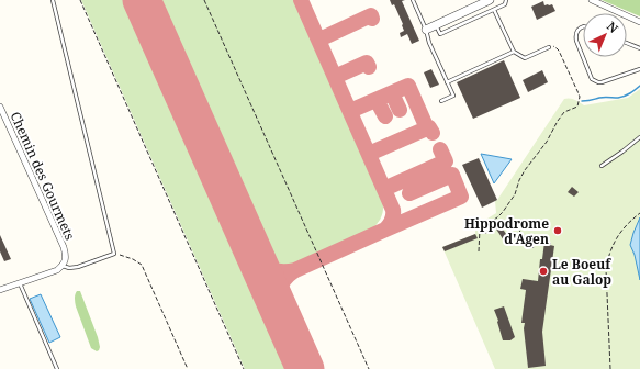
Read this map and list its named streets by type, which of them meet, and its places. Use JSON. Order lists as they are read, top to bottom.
{
  "streets": {
    "street": ["Chemin des Gourmets"]
  },
  "places": ["Hippodrome d'Agen", "Le Boeuf au Galop"],
  "north": "top right"
}
